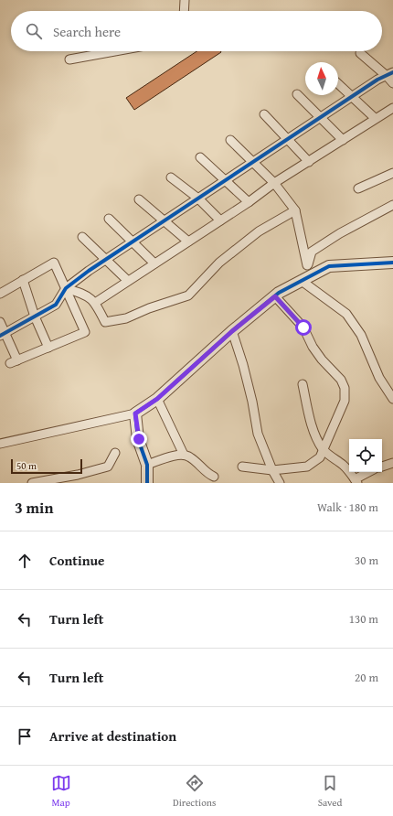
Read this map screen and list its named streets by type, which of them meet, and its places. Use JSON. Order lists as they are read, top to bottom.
{
  "scale_bar": "50 m",
  "north": "top",
  "page": {
    "search": "Search here",
    "scale": "50 m",
    "heading": ["3 min", "Walk · 180 m"],
    "list": [
      ["Continue", "30 m"],
      ["Turn left", "130 m"],
      ["Turn left", "20 m"],
      "Arrive at destination"
    ],
    "nav": ["Map", "Directions", "Saved"]
  }
}
